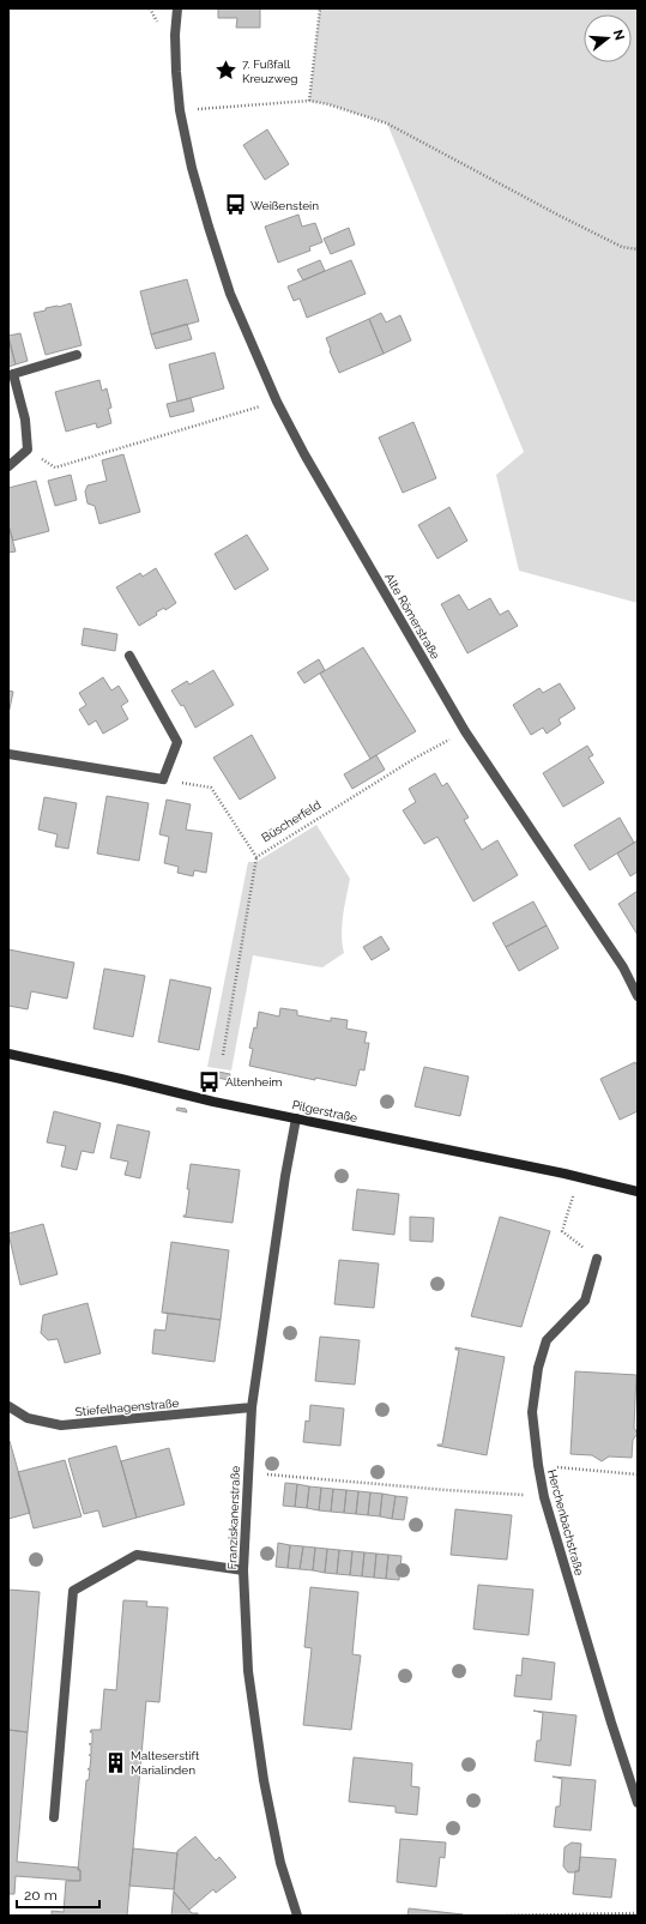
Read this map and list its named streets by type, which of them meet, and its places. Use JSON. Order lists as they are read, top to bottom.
{
  "streets": {
    "main road": ["Pilgerstraße"],
    "street": [
      "Alte Römerstraße",
      "Stiefelhagenstraße",
      "Franziskanerstraße",
      "Herchenbachstraße"
    ],
    "path": ["Büscherfeld"]
  },
  "crossings": [
    ["Alte Römerstraße", "Büscherfeld"],
    ["Pilgerstraße", "Franziskanerstraße"],
    ["Stiefelhagenstraße", "Franziskanerstraße"]
  ],
  "places": {
    "place": ["7. Fußfall Kreuzweg"],
    "bus stop": ["Weißenstein", "Altenheim"],
    "building": ["Malteserstift Marialinden"]
  },
  "scale_bar": "20 m",
  "north": "right"
}
